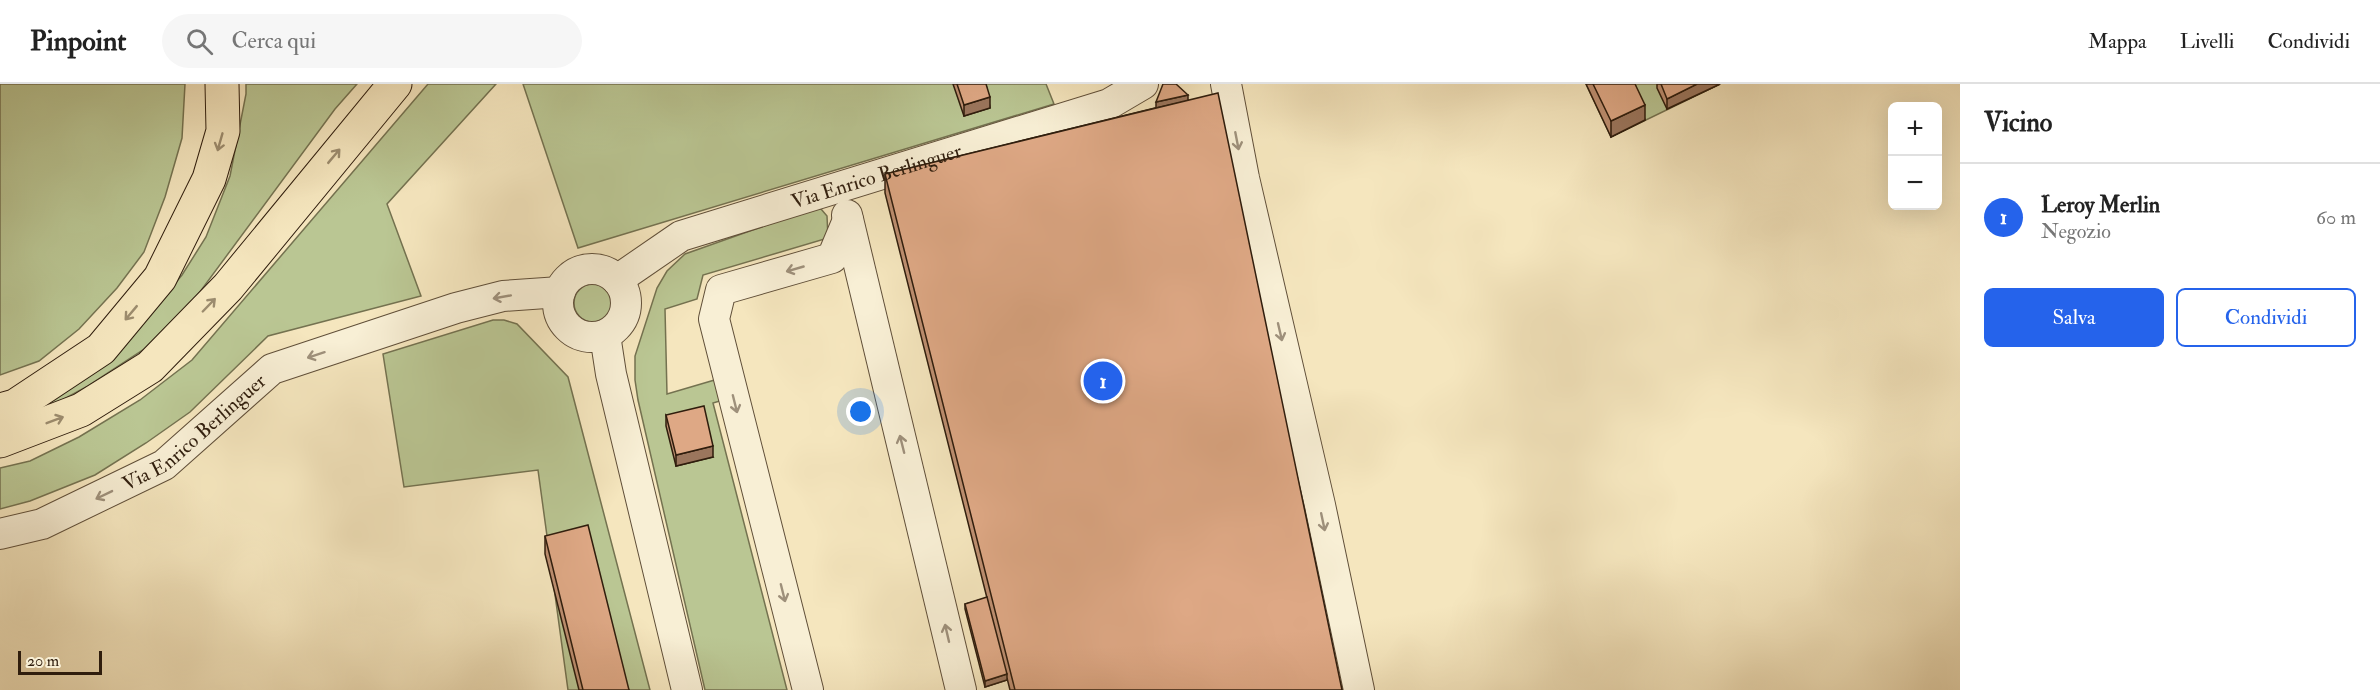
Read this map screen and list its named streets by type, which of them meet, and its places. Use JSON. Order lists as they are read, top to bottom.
{
  "streets": {
    "lane": ["Via Enrico Berlinguer"]
  },
  "one_way": ["Via Enrico Berlinguer"],
  "scale_bar": "20 m",
  "page": {
    "header": "Pinpoint",
    "search": "Cerca qui",
    "nav": ["Mappa", "Livelli", "Condividi"],
    "heading": "Vicino",
    "map_buttons": ["+", "−"],
    "list": [
      {
        "mark": "1",
        "name": "Leroy Merlin",
        "note": "Negozio",
        "value": "60 m"
      }
    ],
    "buttons": ["Salva", "Condividi"],
    "pins": "1",
    "scale": "20 m"
  }
}
